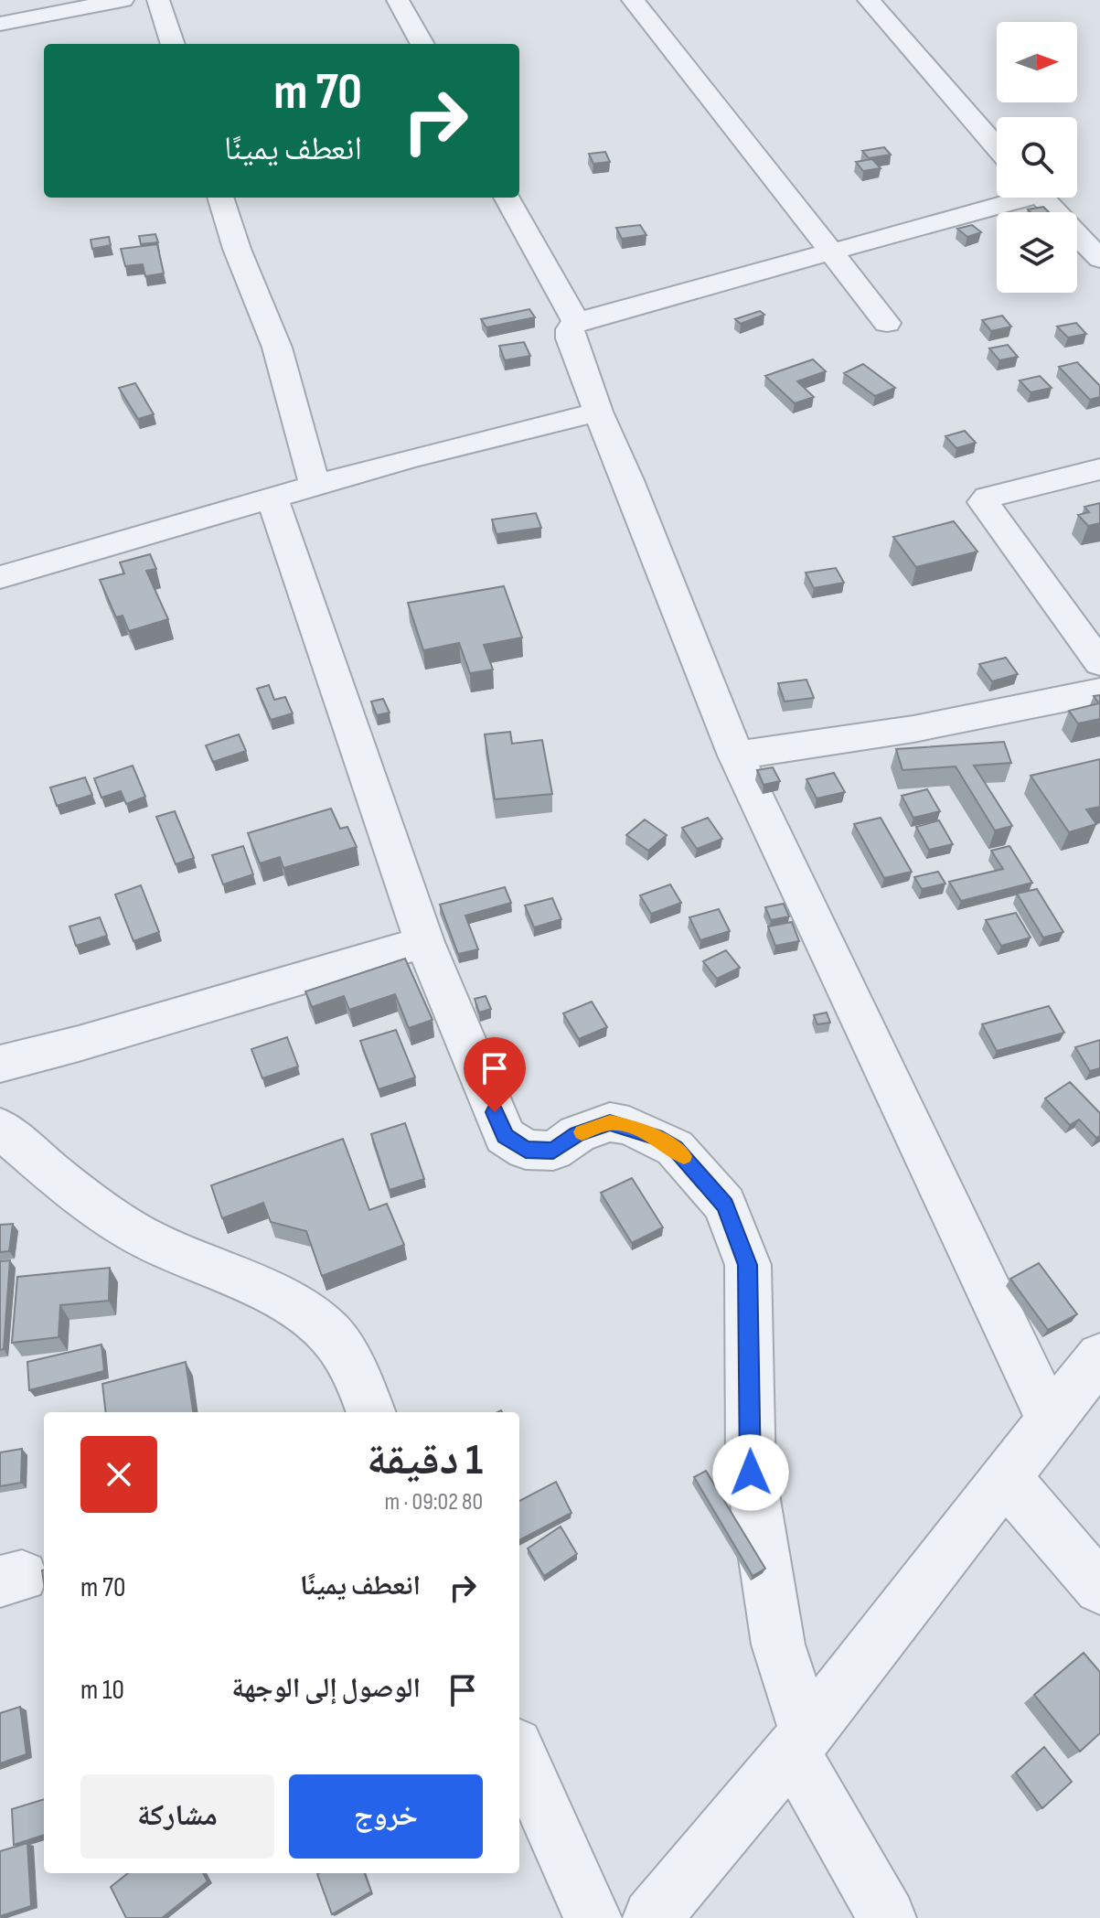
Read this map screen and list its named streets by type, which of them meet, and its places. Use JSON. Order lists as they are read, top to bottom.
{
  "north": "right",
  "page": {
    "turn": ["70 m", "انعطف يمينًا"],
    "heading": ["1 دقيقة", "80 m · 09:02"],
    "list": [
      {
        "name": "انعطف يمينًا",
        "value": "70 m"
      },
      {
        "name": "الوصول إلى الوجهة",
        "value": "10 m"
      }
    ],
    "buttons": ["خروج", "مشاركة"]
  }
}
